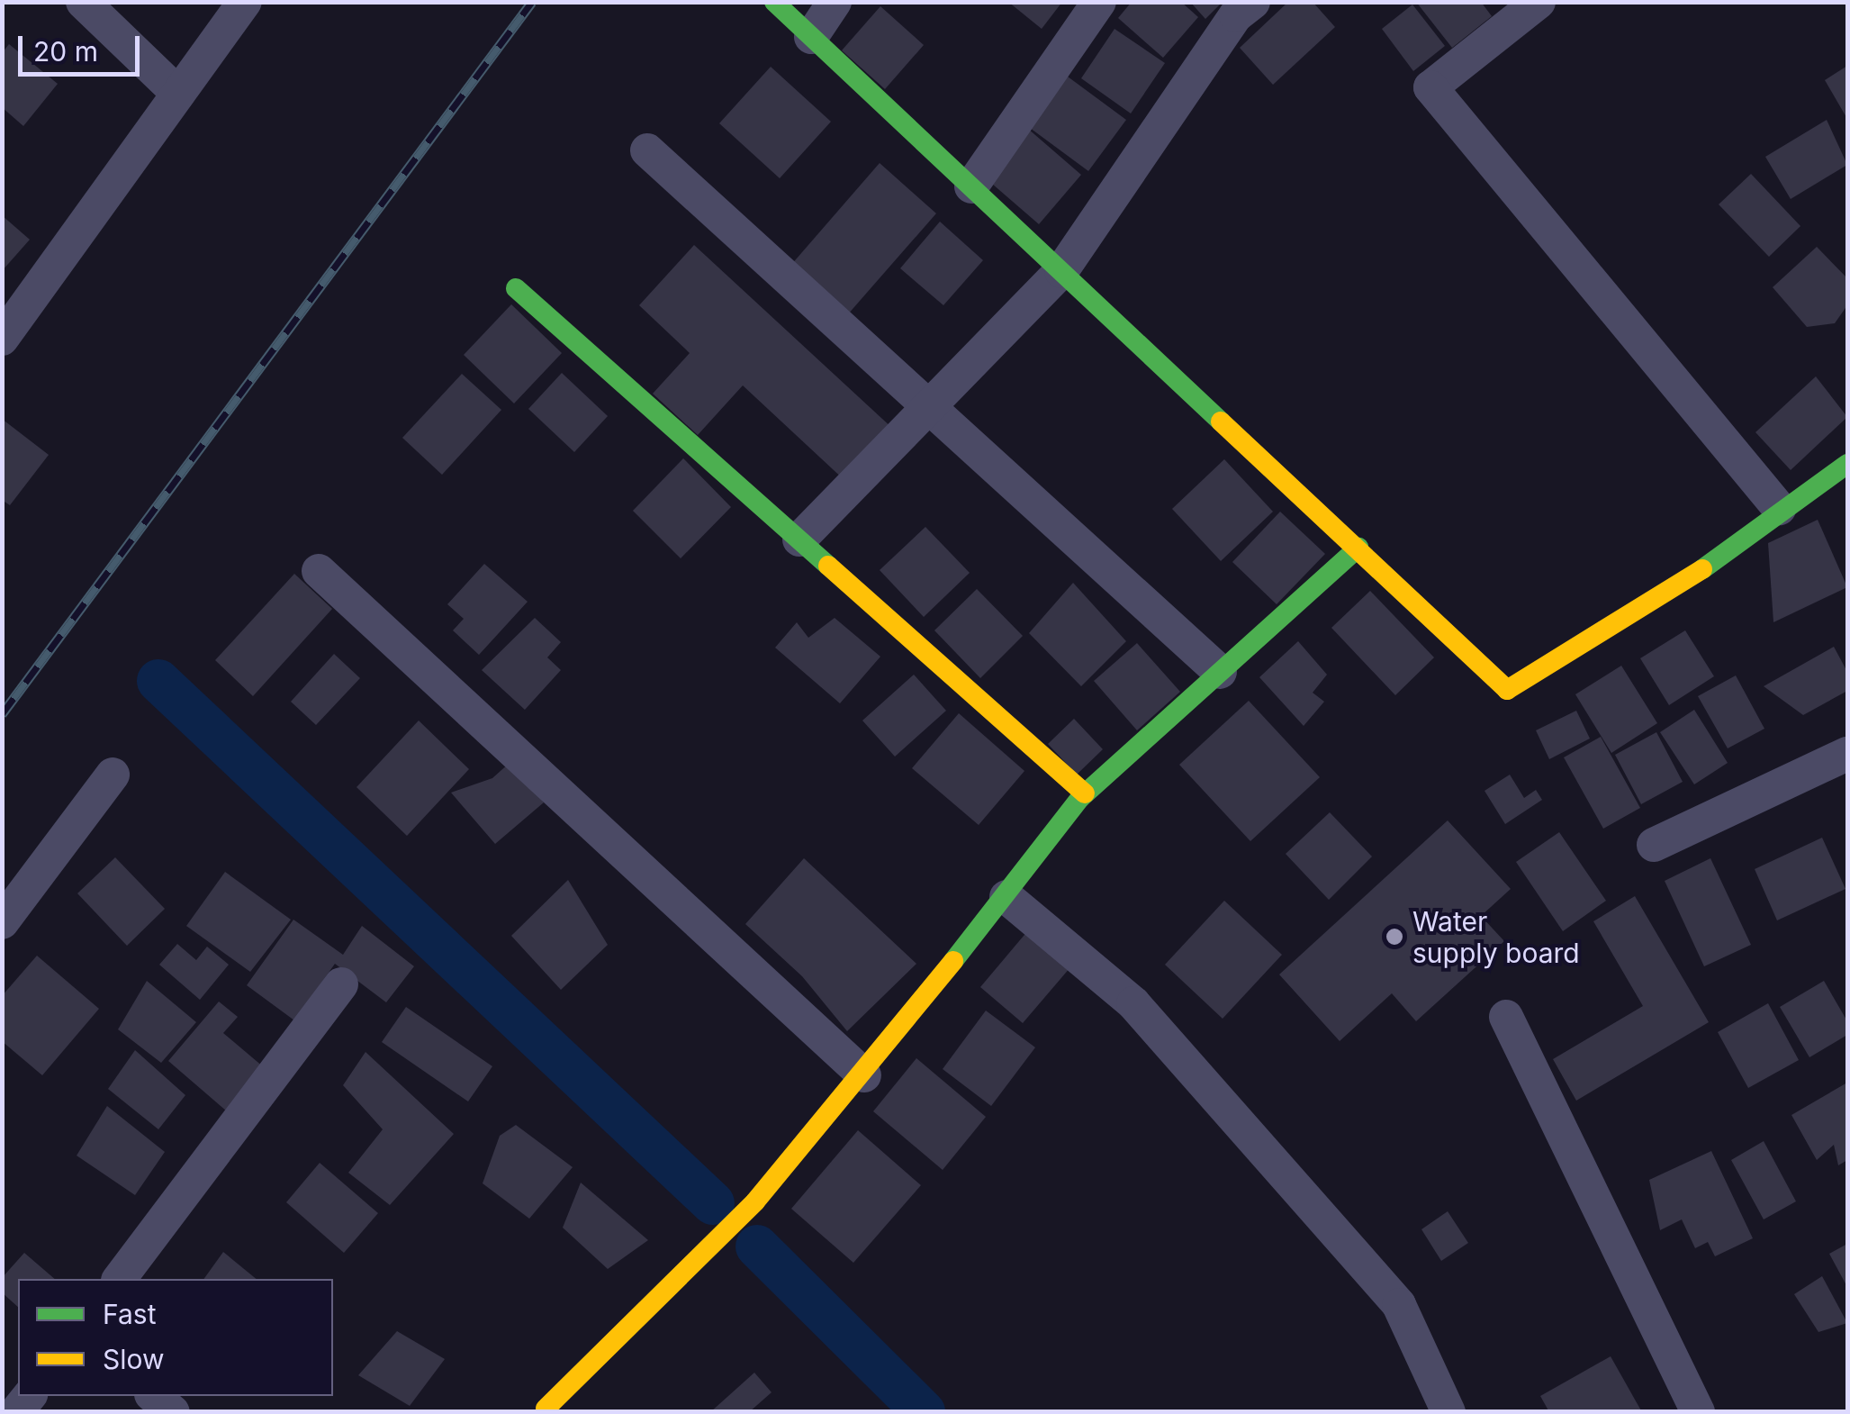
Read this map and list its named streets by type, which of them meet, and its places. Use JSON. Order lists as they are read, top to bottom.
{
  "places": ["Water supply board"],
  "legend": ["Fast", "Slow"],
  "scale_bar": "20 m"
}
